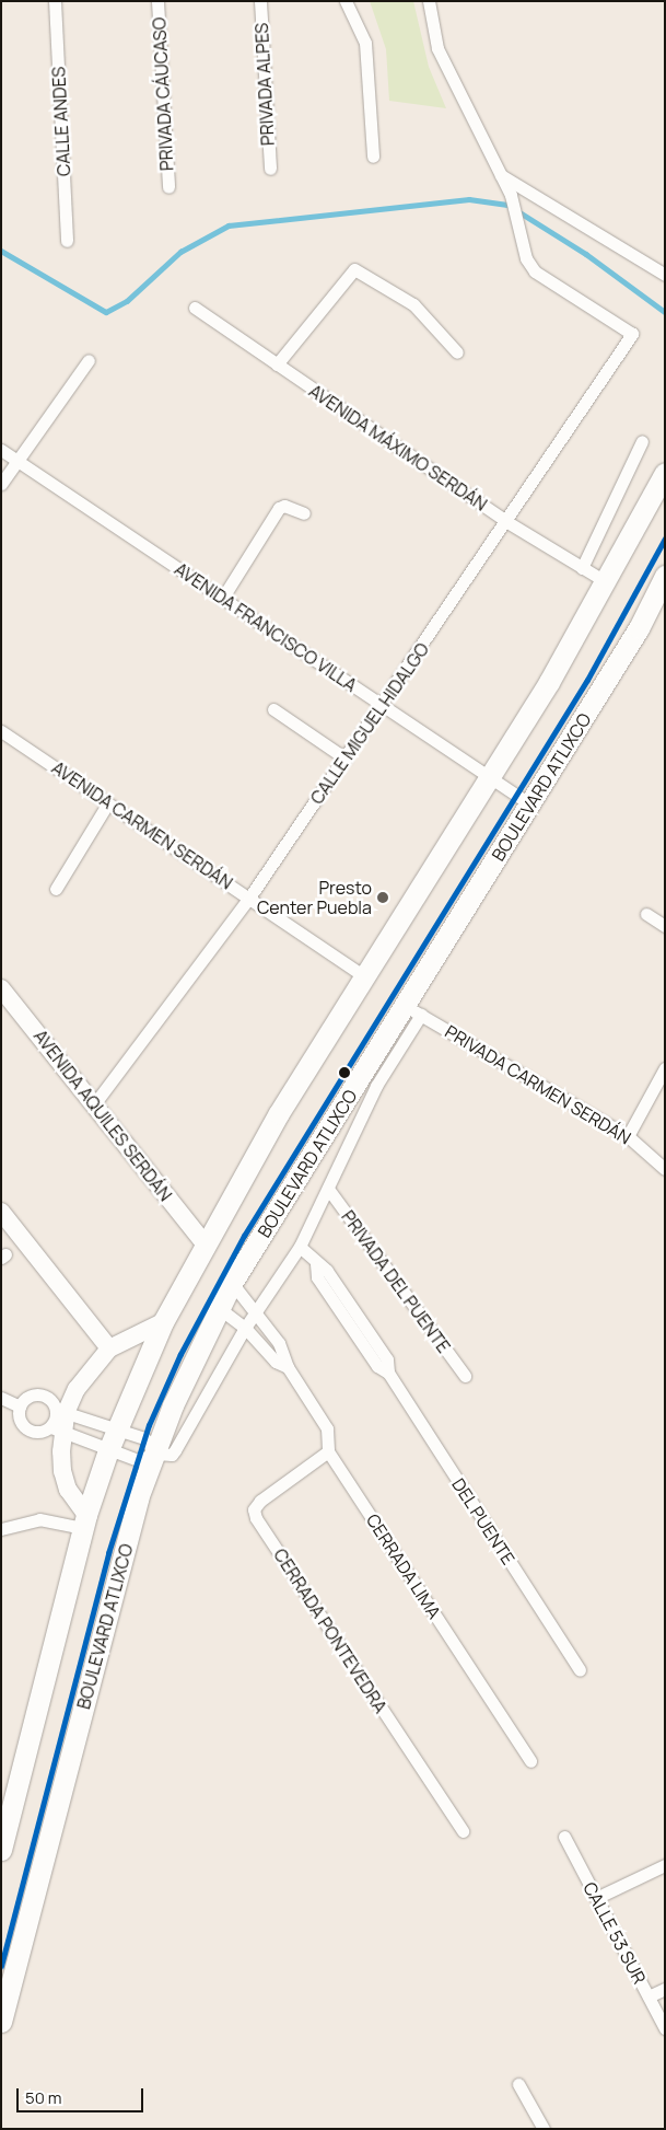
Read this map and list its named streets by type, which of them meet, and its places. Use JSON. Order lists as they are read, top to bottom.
{
  "streets": {
    "main road": ["BOULEVARD ATLIXCO", "AVENIDA AQUILES SERDÁN"],
    "street": [
      "PRIVADA ALPES",
      "PRIVADA CÁUCASO",
      "CALLE ANDES",
      "AVENIDA MÁXIMO SERDÁN",
      "AVENIDA FRANCISCO VILLA",
      "CALLE MIGUEL HIDALGO",
      "AVENIDA CARMEN SERDÁN",
      "PRIVADA CARMEN SERDÁN",
      "PRIVADA DEL PUENTE",
      "DEL PUENTE",
      "CERRADA LIMA",
      "CERRADA PONTEVEDRA",
      "CALLE 53 SUR"
    ]
  },
  "crossings": [
    ["AVENIDA MÁXIMO SERDÁN", "CALLE MIGUEL HIDALGO"],
    ["AVENIDA FRANCISCO VILLA", "CALLE MIGUEL HIDALGO"],
    ["AVENIDA FRANCISCO VILLA", "BOULEVARD ATLIXCO"],
    ["CALLE MIGUEL HIDALGO", "AVENIDA CARMEN SERDÁN"],
    ["CALLE MIGUEL HIDALGO", "AVENIDA AQUILES SERDÁN"],
    ["BOULEVARD ATLIXCO", "PRIVADA CARMEN SERDÁN"],
    ["BOULEVARD ATLIXCO", "CERRADA LIMA"],
    ["CERRADA LIMA", "CERRADA PONTEVEDRA"]
  ],
  "places": ["Presto Center Puebla"],
  "scale_bar": "50 m"
}
